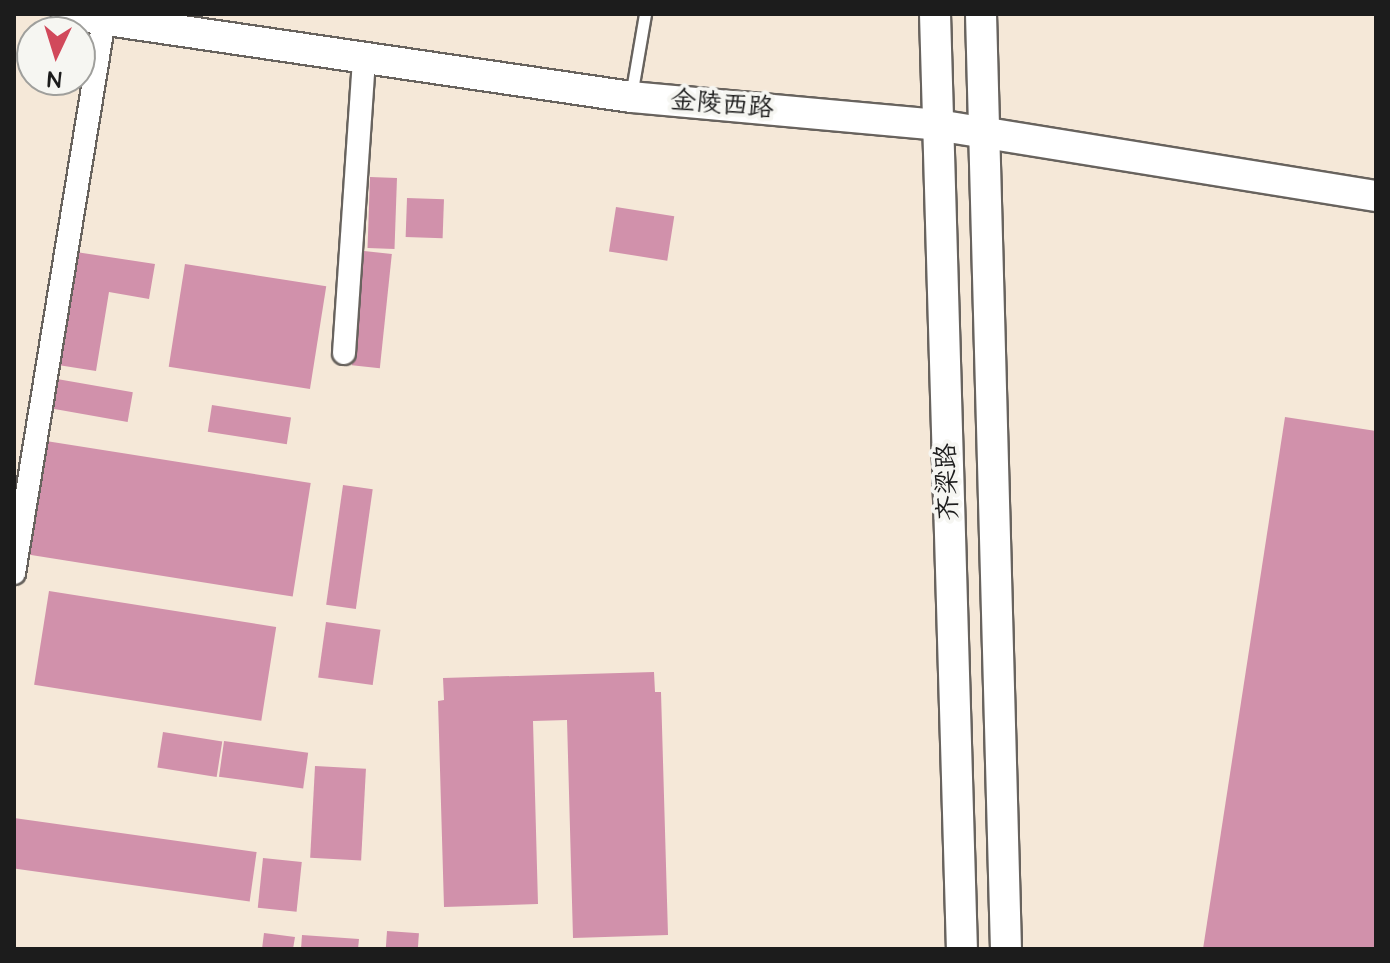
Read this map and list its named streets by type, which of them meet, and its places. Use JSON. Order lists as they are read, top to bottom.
{
  "streets": {
    "main road": ["金陵西路", "齐梁路"]
  },
  "crossings": [
    ["金陵西路", "齐梁路"]
  ],
  "north": "bottom"
}
